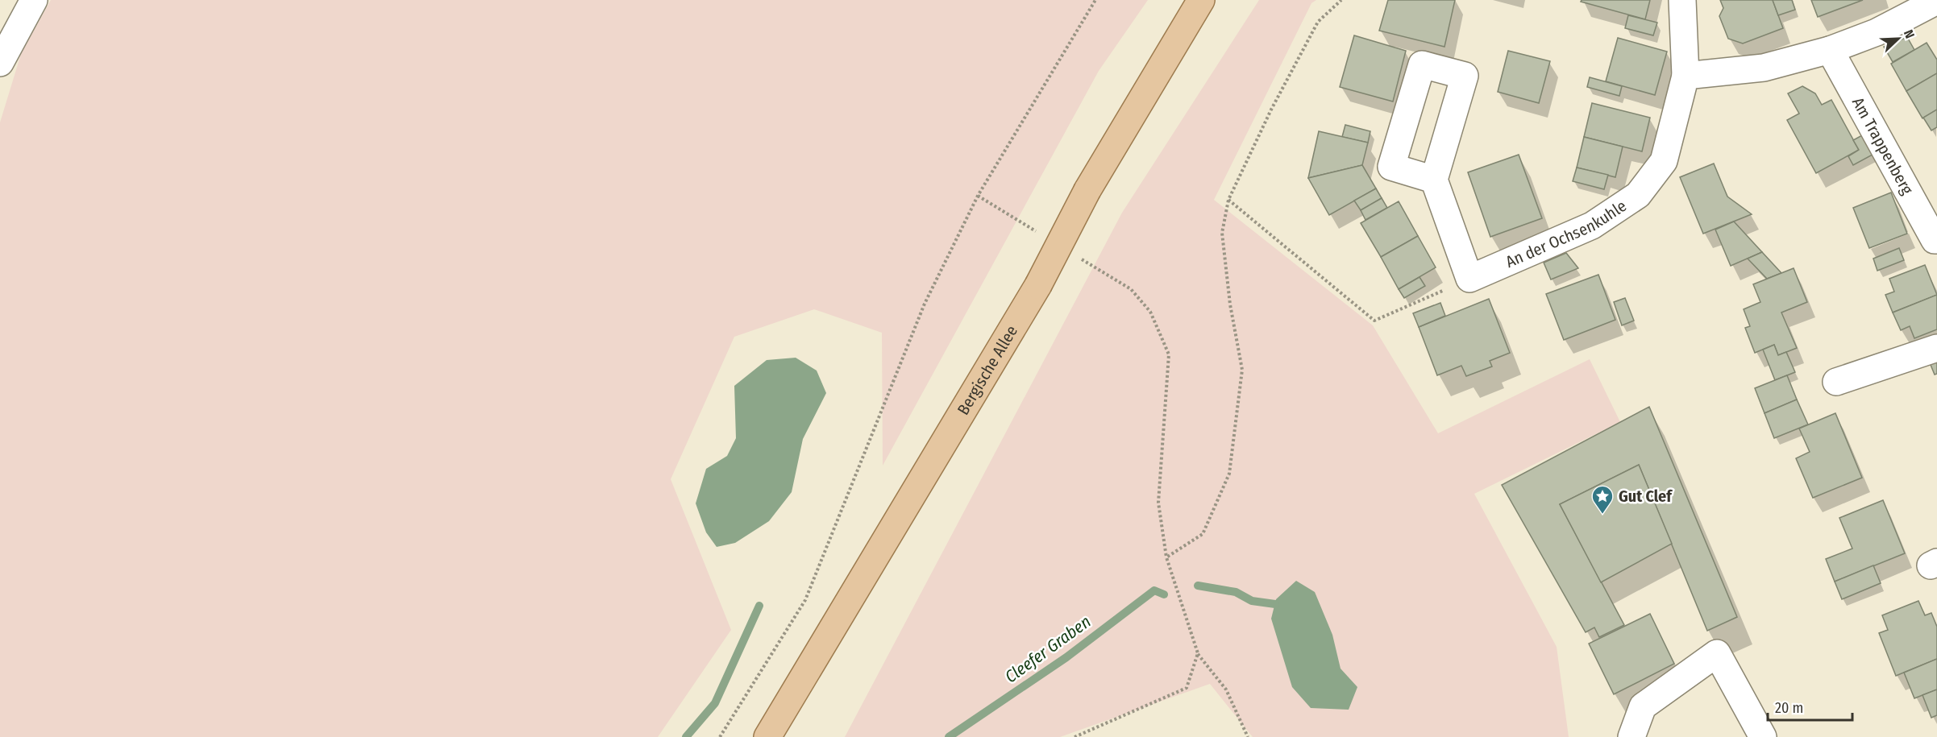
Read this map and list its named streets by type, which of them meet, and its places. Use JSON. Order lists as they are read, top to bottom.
{
  "streets": {
    "main road": ["Bergische Allee"],
    "street": ["Am Trappenberg", "An der Ochsenkuhle"]
  },
  "water": ["Cleefer Graben"],
  "places": {
    "place": ["Gut Clef"]
  },
  "scale_bar": "20 m",
  "north": "top right"
}
